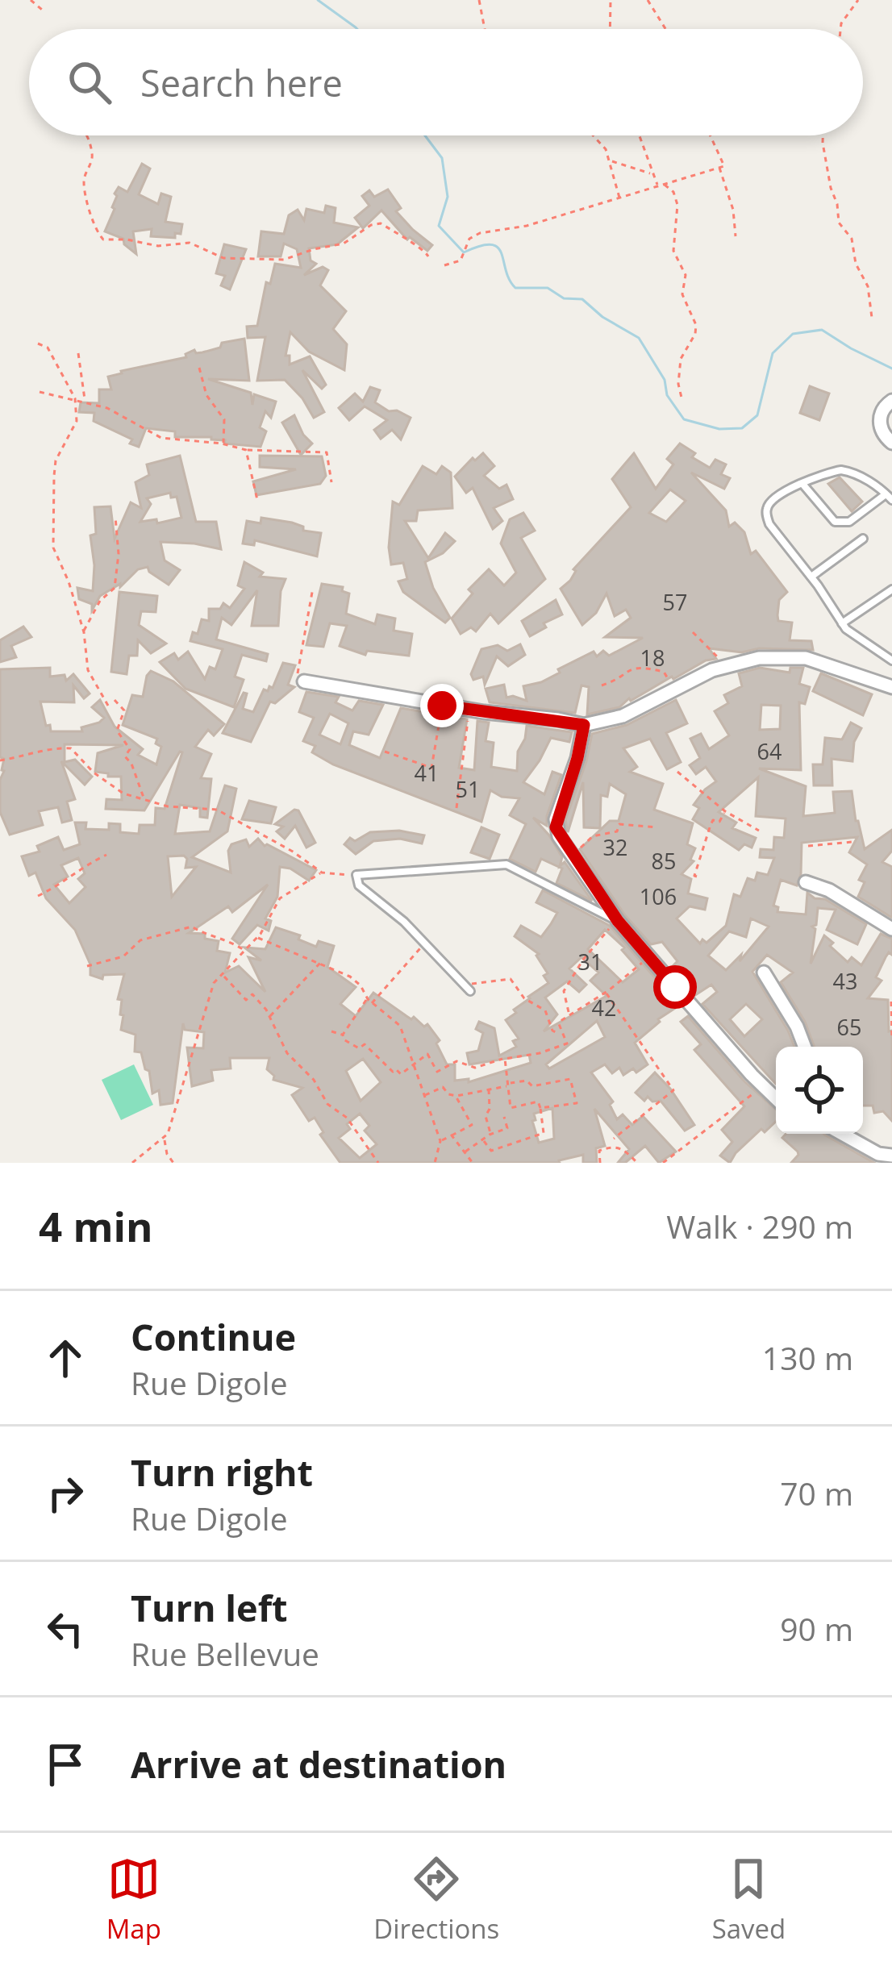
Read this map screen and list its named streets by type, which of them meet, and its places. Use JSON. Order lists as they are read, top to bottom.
{
  "house_numbers": [
    "57",
    "18",
    "64",
    "41",
    "51",
    "32",
    "85",
    "106",
    "31",
    "43",
    "42",
    "65"
  ],
  "page": {
    "search": "Search here",
    "heading": ["4 min", "Walk · 290 m"],
    "list": [
      ["Continue", "Rue Digole", "130 m"],
      ["Turn right", "Rue Digole", "70 m"],
      ["Turn left", "Rue Bellevue", "90 m"],
      "Arrive at destination"
    ],
    "nav": ["Map", "Directions", "Saved"]
  }
}
